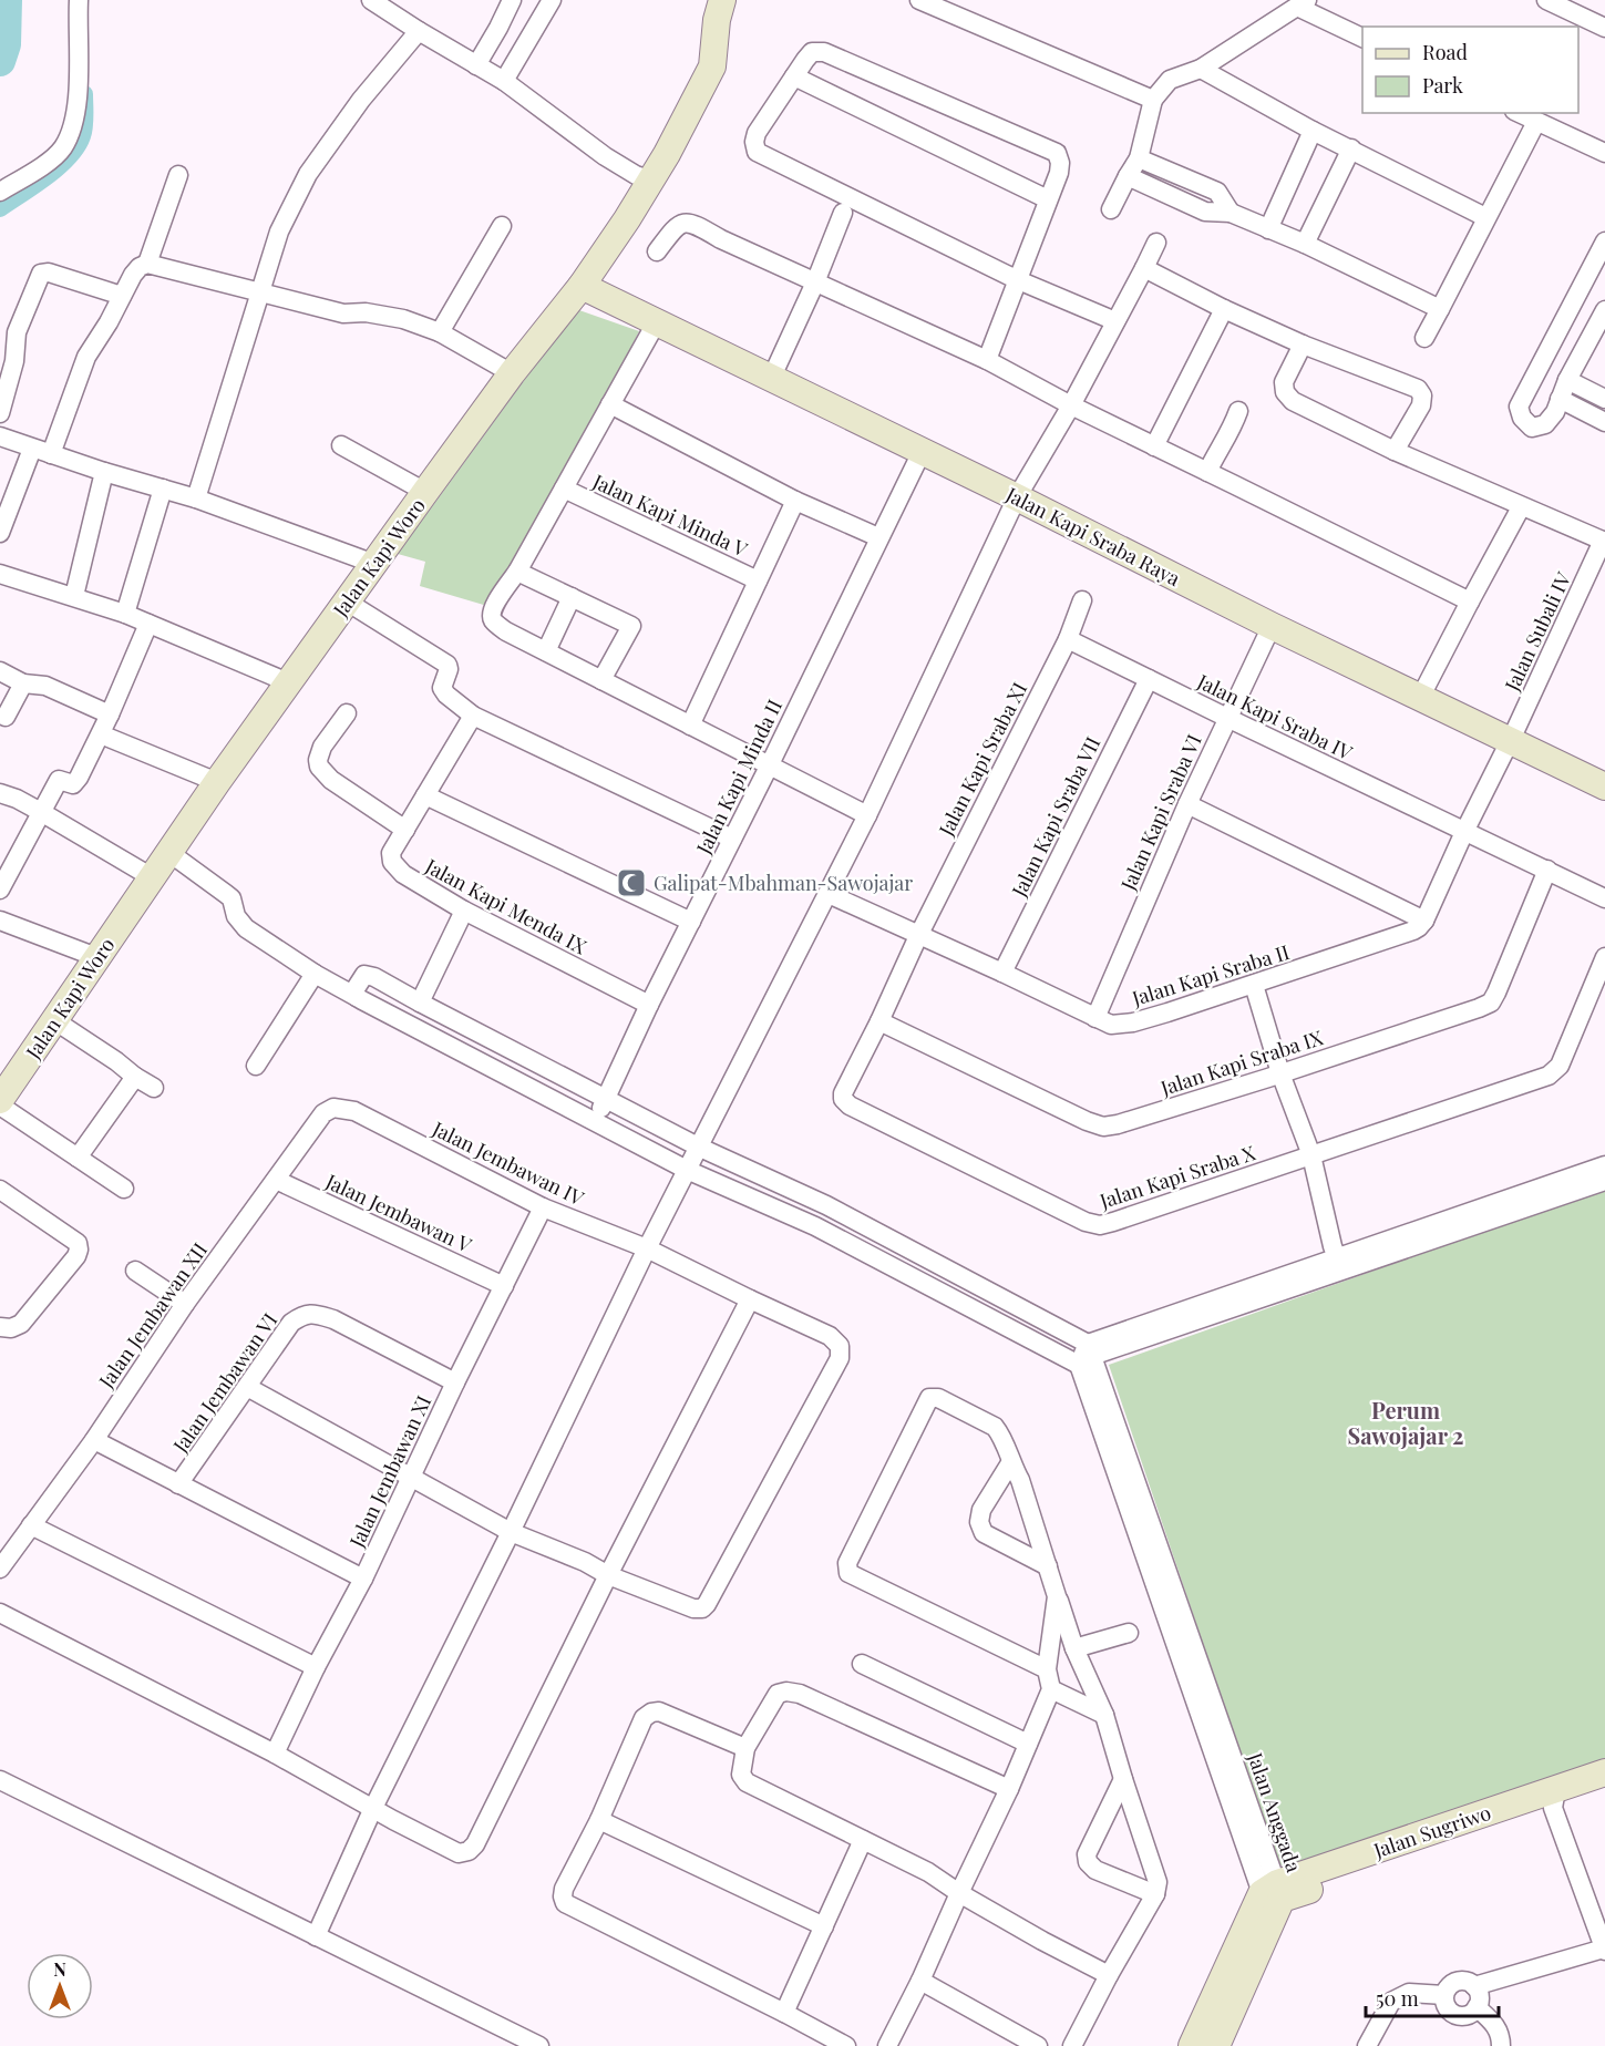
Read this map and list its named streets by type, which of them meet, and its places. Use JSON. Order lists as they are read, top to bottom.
{
  "streets": {
    "street": [
      "Jalan Kapi Minda V",
      "Jalan Kapi Sraba Raya",
      "Jalan Kapi Woro",
      "Jalan Subali IV",
      "Jalan Kapi Sraba IV",
      "Jalan Kapi Sraba XI",
      "Jalan Kapi Minda II",
      "Jalan Kapi Sraba VI",
      "Jalan Kapi Sraba VII",
      "Jalan Kapi Menda IX",
      "Jalan Kapi Sraba II",
      "Jalan Kapi Sraba IX",
      "Jalan Jembawan IV",
      "Jalan Kapi Sraba X",
      "Jalan Jembawan V",
      "Jalan Jembawan XII",
      "Jalan Jembawan VI",
      "Jalan Jembawan XI",
      "Jalan Anggada",
      "Jalan Sugriwo"
    ]
  },
  "crossings": [
    ["Jalan Kapi Sraba Raya", "Jalan Kapi Woro"],
    ["Jalan Kapi Sraba Raya", "Jalan Subali IV"],
    ["Jalan Kapi Sraba Raya", "Jalan Kapi Minda II"],
    ["Jalan Kapi Sraba Raya", "Jalan Kapi Sraba VI"],
    ["Jalan Kapi Sraba IV", "Jalan Kapi Sraba XI"],
    ["Jalan Kapi Sraba IV", "Jalan Kapi Sraba VI"],
    ["Jalan Kapi Sraba IV", "Jalan Kapi Sraba VII"],
    ["Jalan Kapi Sraba XI", "Jalan Kapi Sraba II"],
    ["Jalan Kapi Sraba XI", "Jalan Kapi Sraba X"],
    ["Jalan Kapi Minda II", "Jalan Kapi Menda IX"],
    ["Jalan Kapi Sraba VI", "Jalan Kapi Sraba II"],
    ["Jalan Kapi Sraba VII", "Jalan Kapi Sraba II"],
    ["Jalan Kapi Sraba II", "Jalan Kapi Sraba X"],
    ["Jalan Kapi Sraba IX", "Jalan Kapi Sraba X"],
    ["Jalan Jembawan IV", "Jalan Jembawan XII"],
    ["Jalan Jembawan IV", "Jalan Jembawan XI"],
    ["Jalan Jembawan V", "Jalan Jembawan XII"],
    ["Jalan Jembawan V", "Jalan Jembawan XI"],
    ["Jalan Jembawan VI", "Jalan Jembawan XI"],
    ["Jalan Anggada", "Jalan Sugriwo"]
  ],
  "districts": ["Perum Sawojajar 2"],
  "places": {
    "mosque": ["Galipat-Mbahman-Sawojajar"]
  },
  "legend": ["Road", "Park"],
  "scale_bar": "50 m",
  "north": "top"
}
